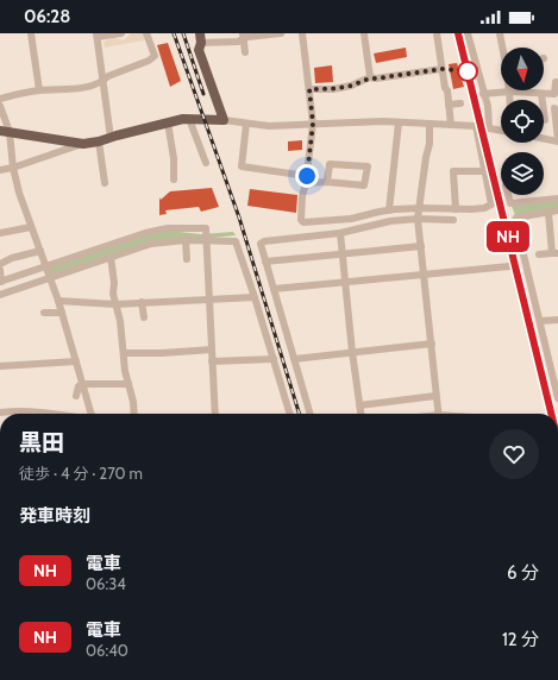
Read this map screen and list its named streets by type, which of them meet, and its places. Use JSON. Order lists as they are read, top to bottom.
{
  "north": "bottom",
  "page": {
    "status": "06:28",
    "on_map": "NH",
    "heading": [
      ["黒田", "徒歩 · 4 分 · 270 m"],
      "発車時刻"
    ],
    "list": [
      {
        "mark": "NH",
        "name": "電車",
        "note": "06:34",
        "value": "6 分"
      },
      {
        "mark": "NH",
        "name": "電車",
        "note": "06:40",
        "value": "12 分"
      }
    ]
  }
}
